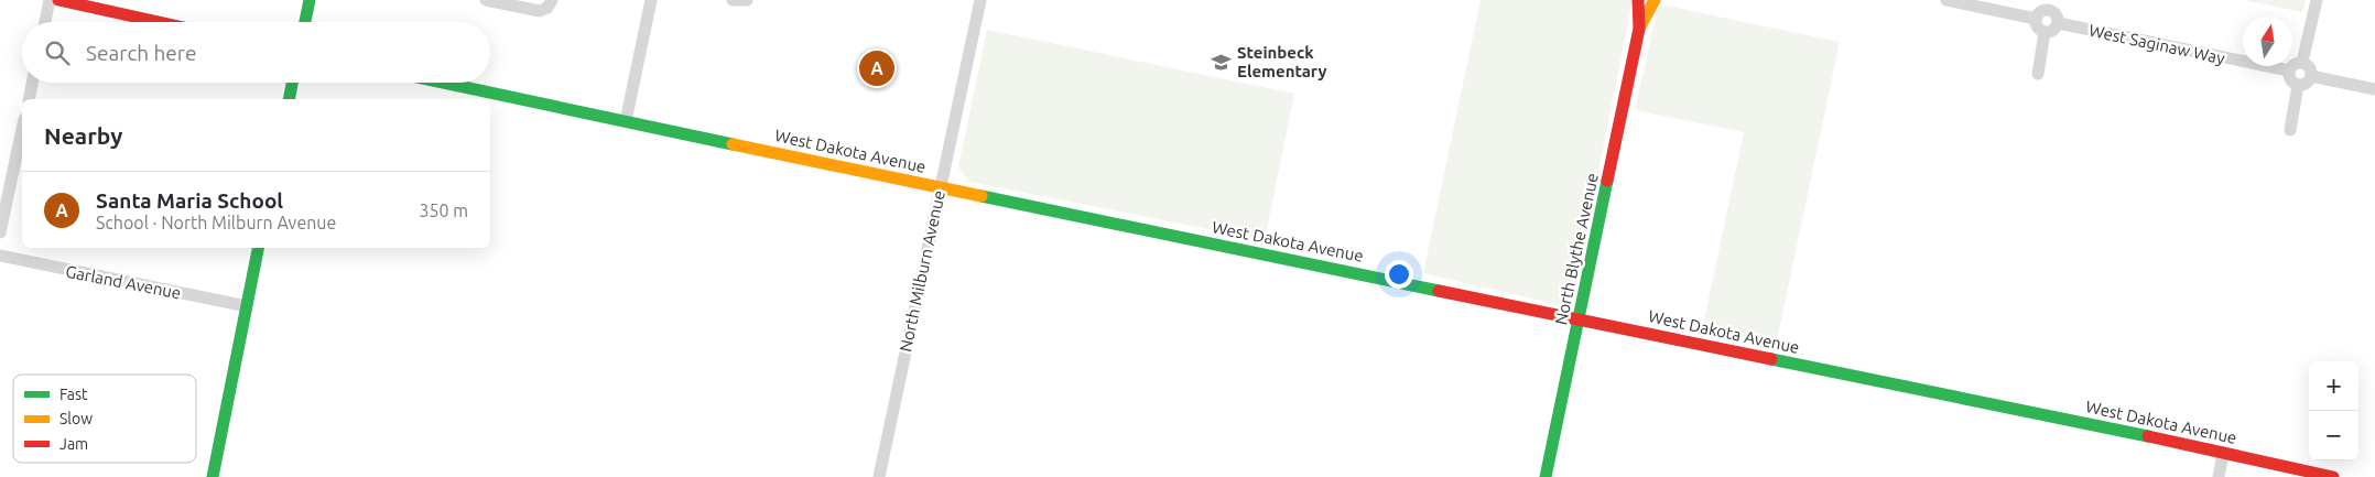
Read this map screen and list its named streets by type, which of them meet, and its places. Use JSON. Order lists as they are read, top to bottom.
{
  "streets": {
    "street": [
      "West Saginaw Way",
      "West Dakota Avenue",
      "North Blythe Avenue",
      "North Milburn Avenue",
      "Garland Avenue"
    ]
  },
  "crossings": [
    ["West Dakota Avenue", "North Blythe Avenue"],
    ["West Dakota Avenue", "North Milburn Avenue"]
  ],
  "places": {
    "school or university": ["Steinbeck Elementary"]
  },
  "legend": ["Fast", "Slow", "Jam"],
  "north": "top",
  "page": {
    "search": "Search here",
    "pins": "A",
    "heading": "Nearby",
    "list": [
      {
        "mark": "A",
        "name": "Santa Maria School",
        "note": "School · North Milburn Avenue",
        "value": "350 m"
      }
    ],
    "map_buttons": ["+", "−"]
  }
}
